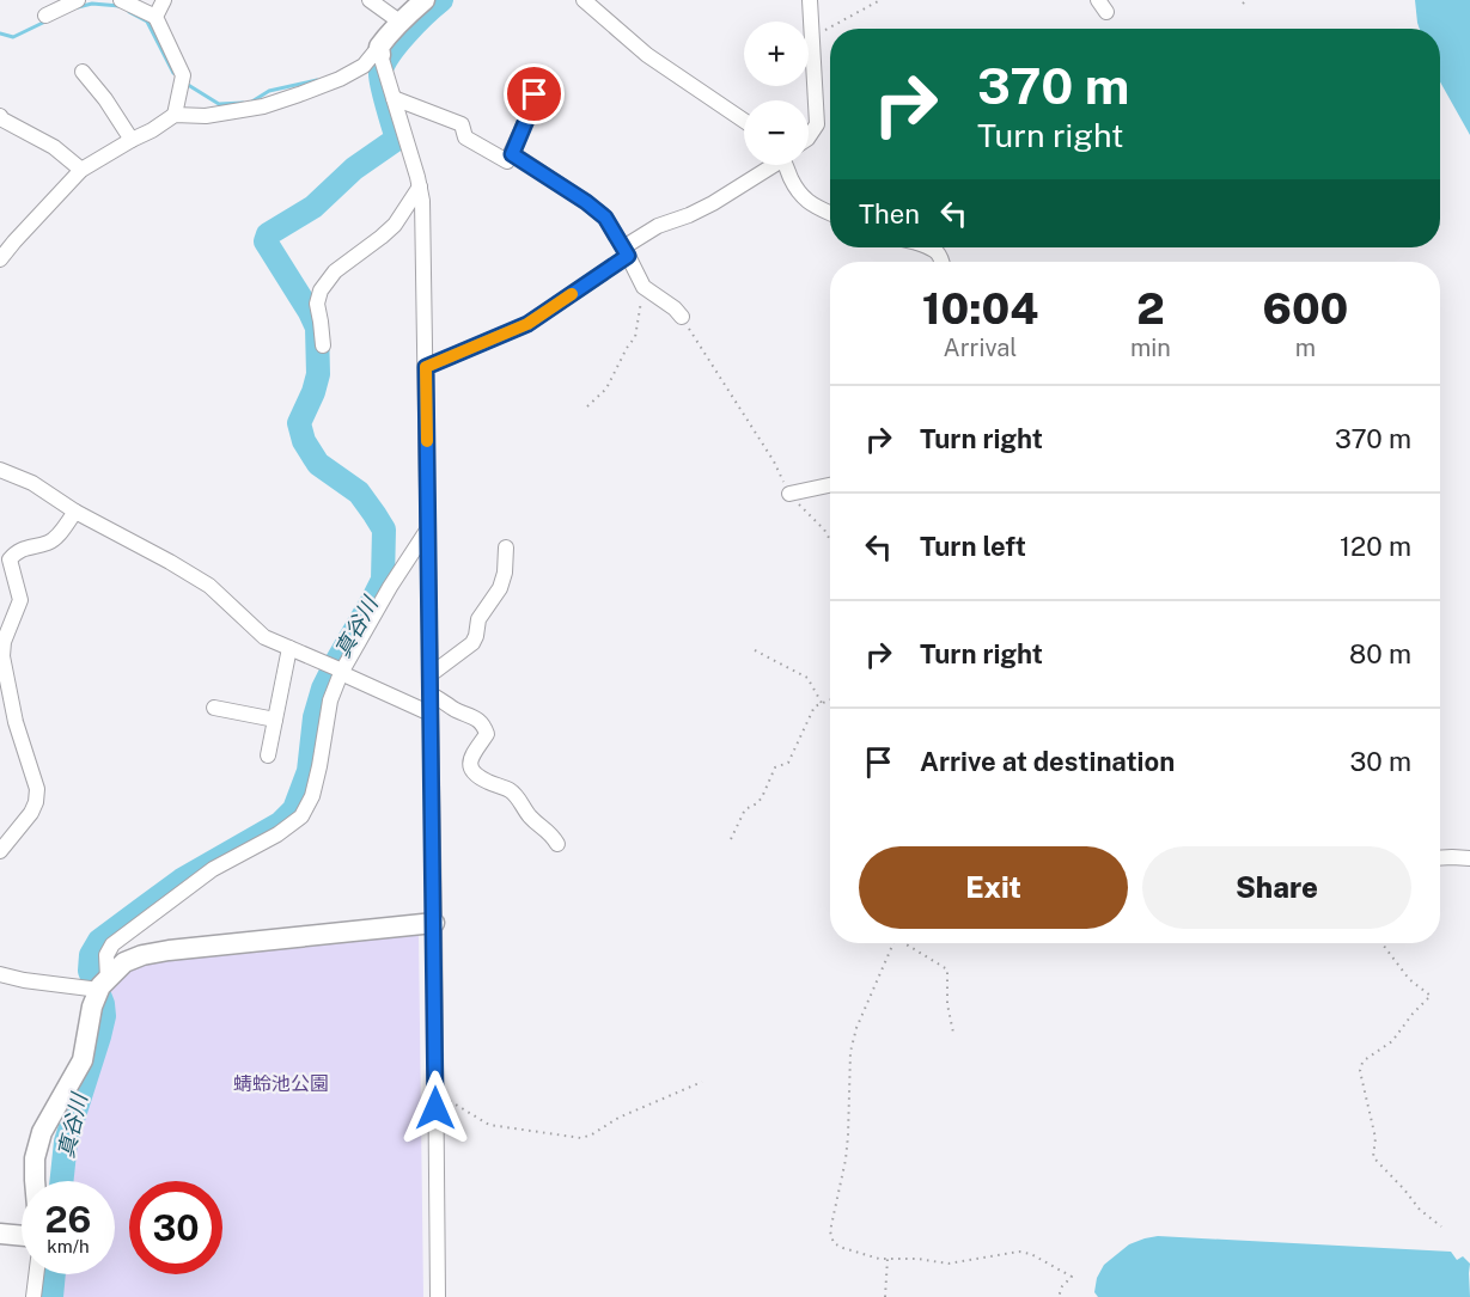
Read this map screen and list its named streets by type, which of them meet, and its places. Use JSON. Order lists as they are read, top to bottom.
{
  "water": ["真谷川"],
  "parks": ["蜻蛉池公園"],
  "page": {
    "map_buttons": ["+", "−"],
    "turn": ["370 m", "Turn right"],
    "then": "Then",
    "eta": [
      "10:04",
      "Arrival",
      "2",
      "min",
      "600",
      "m"
    ],
    "list": [
      {
        "name": "Turn right",
        "value": "370 m"
      },
      {
        "name": "Turn left",
        "value": "120 m"
      },
      {
        "name": "Turn right",
        "value": "80 m"
      },
      {
        "name": "Arrive at destination",
        "value": "30 m"
      }
    ],
    "buttons": ["Exit", "Share"],
    "speed": "26 km/h",
    "limit": "30"
  }
}
